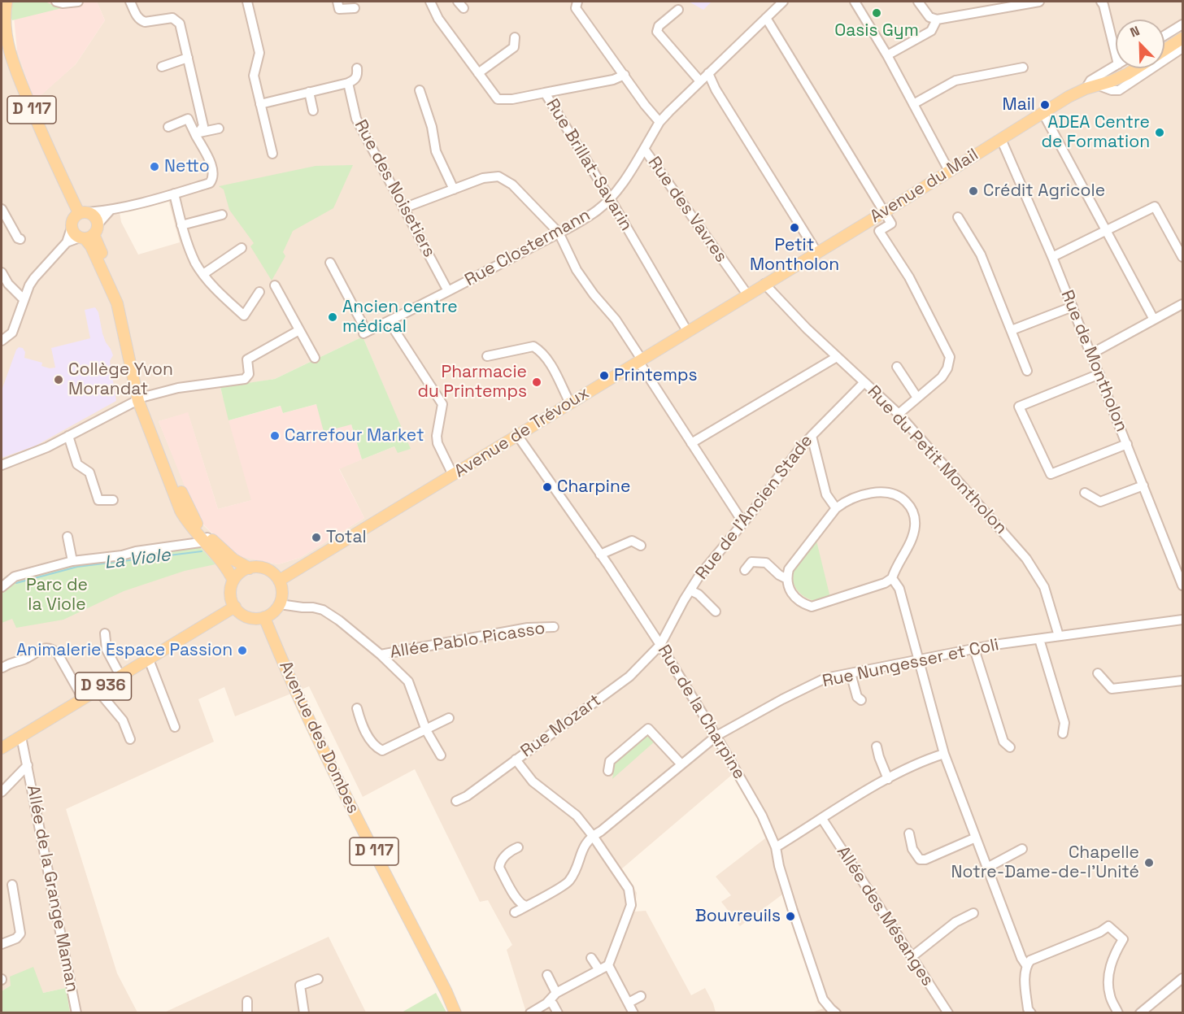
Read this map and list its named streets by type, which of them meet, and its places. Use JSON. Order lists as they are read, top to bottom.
{
  "streets": {
    "main road": [
      "D 117",
      "Avenue du Mail",
      "Avenue de Trévoux",
      "D 936",
      "Avenue des Dombes"
    ],
    "street": [
      "Rue Brillat-Savarin",
      "Rue des Noisetiers",
      "Rue des Vavres",
      "Rue Clostermann",
      "Rue de Montholon",
      "Rue du Petit Montholon",
      "Rue de l’Ancien Stade",
      "Allée Pablo Picasso",
      "Rue Nungesser et Coli",
      "Rue de la Charpine",
      "Rue Mozart",
      "Allée de la Grange Maman",
      "Allée des Mésanges"
    ]
  },
  "crossings": [
    ["Rue Brillat-Savarin", "Rue Clostermann"],
    ["Rue Brillat-Savarin", "Avenue de Trévoux"],
    ["Avenue du Mail", "Rue de Montholon"],
    ["Avenue du Mail", "Avenue de Trévoux"],
    ["Avenue du Mail", "Rue du Petit Montholon"],
    ["Rue des Noisetiers", "Rue Clostermann"],
    ["Rue des Vavres", "Rue Clostermann"],
    ["Rue des Vavres", "Avenue de Trévoux"],
    ["Avenue de Trévoux", "Rue du Petit Montholon"],
    ["Avenue de Trévoux", "Allée Pablo Picasso"],
    ["Avenue de Trévoux", "D 936"],
    ["Avenue de Trévoux", "Rue de la Charpine"],
    ["Avenue de Trévoux", "Avenue des Dombes"],
    ["Rue du Petit Montholon", "Rue de l’Ancien Stade"],
    ["Rue du Petit Montholon", "Rue Nungesser et Coli"],
    ["Rue de l’Ancien Stade", "Rue de la Charpine"],
    ["Rue de l’Ancien Stade", "Rue Mozart"],
    ["Allée Pablo Picasso", "D 936"],
    ["Allée Pablo Picasso", "Avenue des Dombes"],
    ["Rue Nungesser et Coli", "Rue de la Charpine"],
    ["D 936", "Avenue des Dombes"],
    ["D 936", "Allée de la Grange Maman"],
    ["Rue de la Charpine", "Rue Mozart"]
  ],
  "water": ["La Viole"],
  "parks": ["Parc de la Viole"],
  "places": [
    "Oasis Gym",
    "Mail",
    "ADEA Centre de Formation",
    "Netto",
    "Crédit Agricole",
    "Petit Montholon",
    "Ancien centre médical",
    "Printemps",
    "Collège Yvon Morandat",
    "Pharmacie du Printemps",
    "Carrefour Market",
    "Charpine",
    "Total",
    "Animalerie Espace Passion",
    "Chapelle Notre-Dame-de-l'Unité",
    "Bouvreuils"
  ],
  "north": "top left"
}
